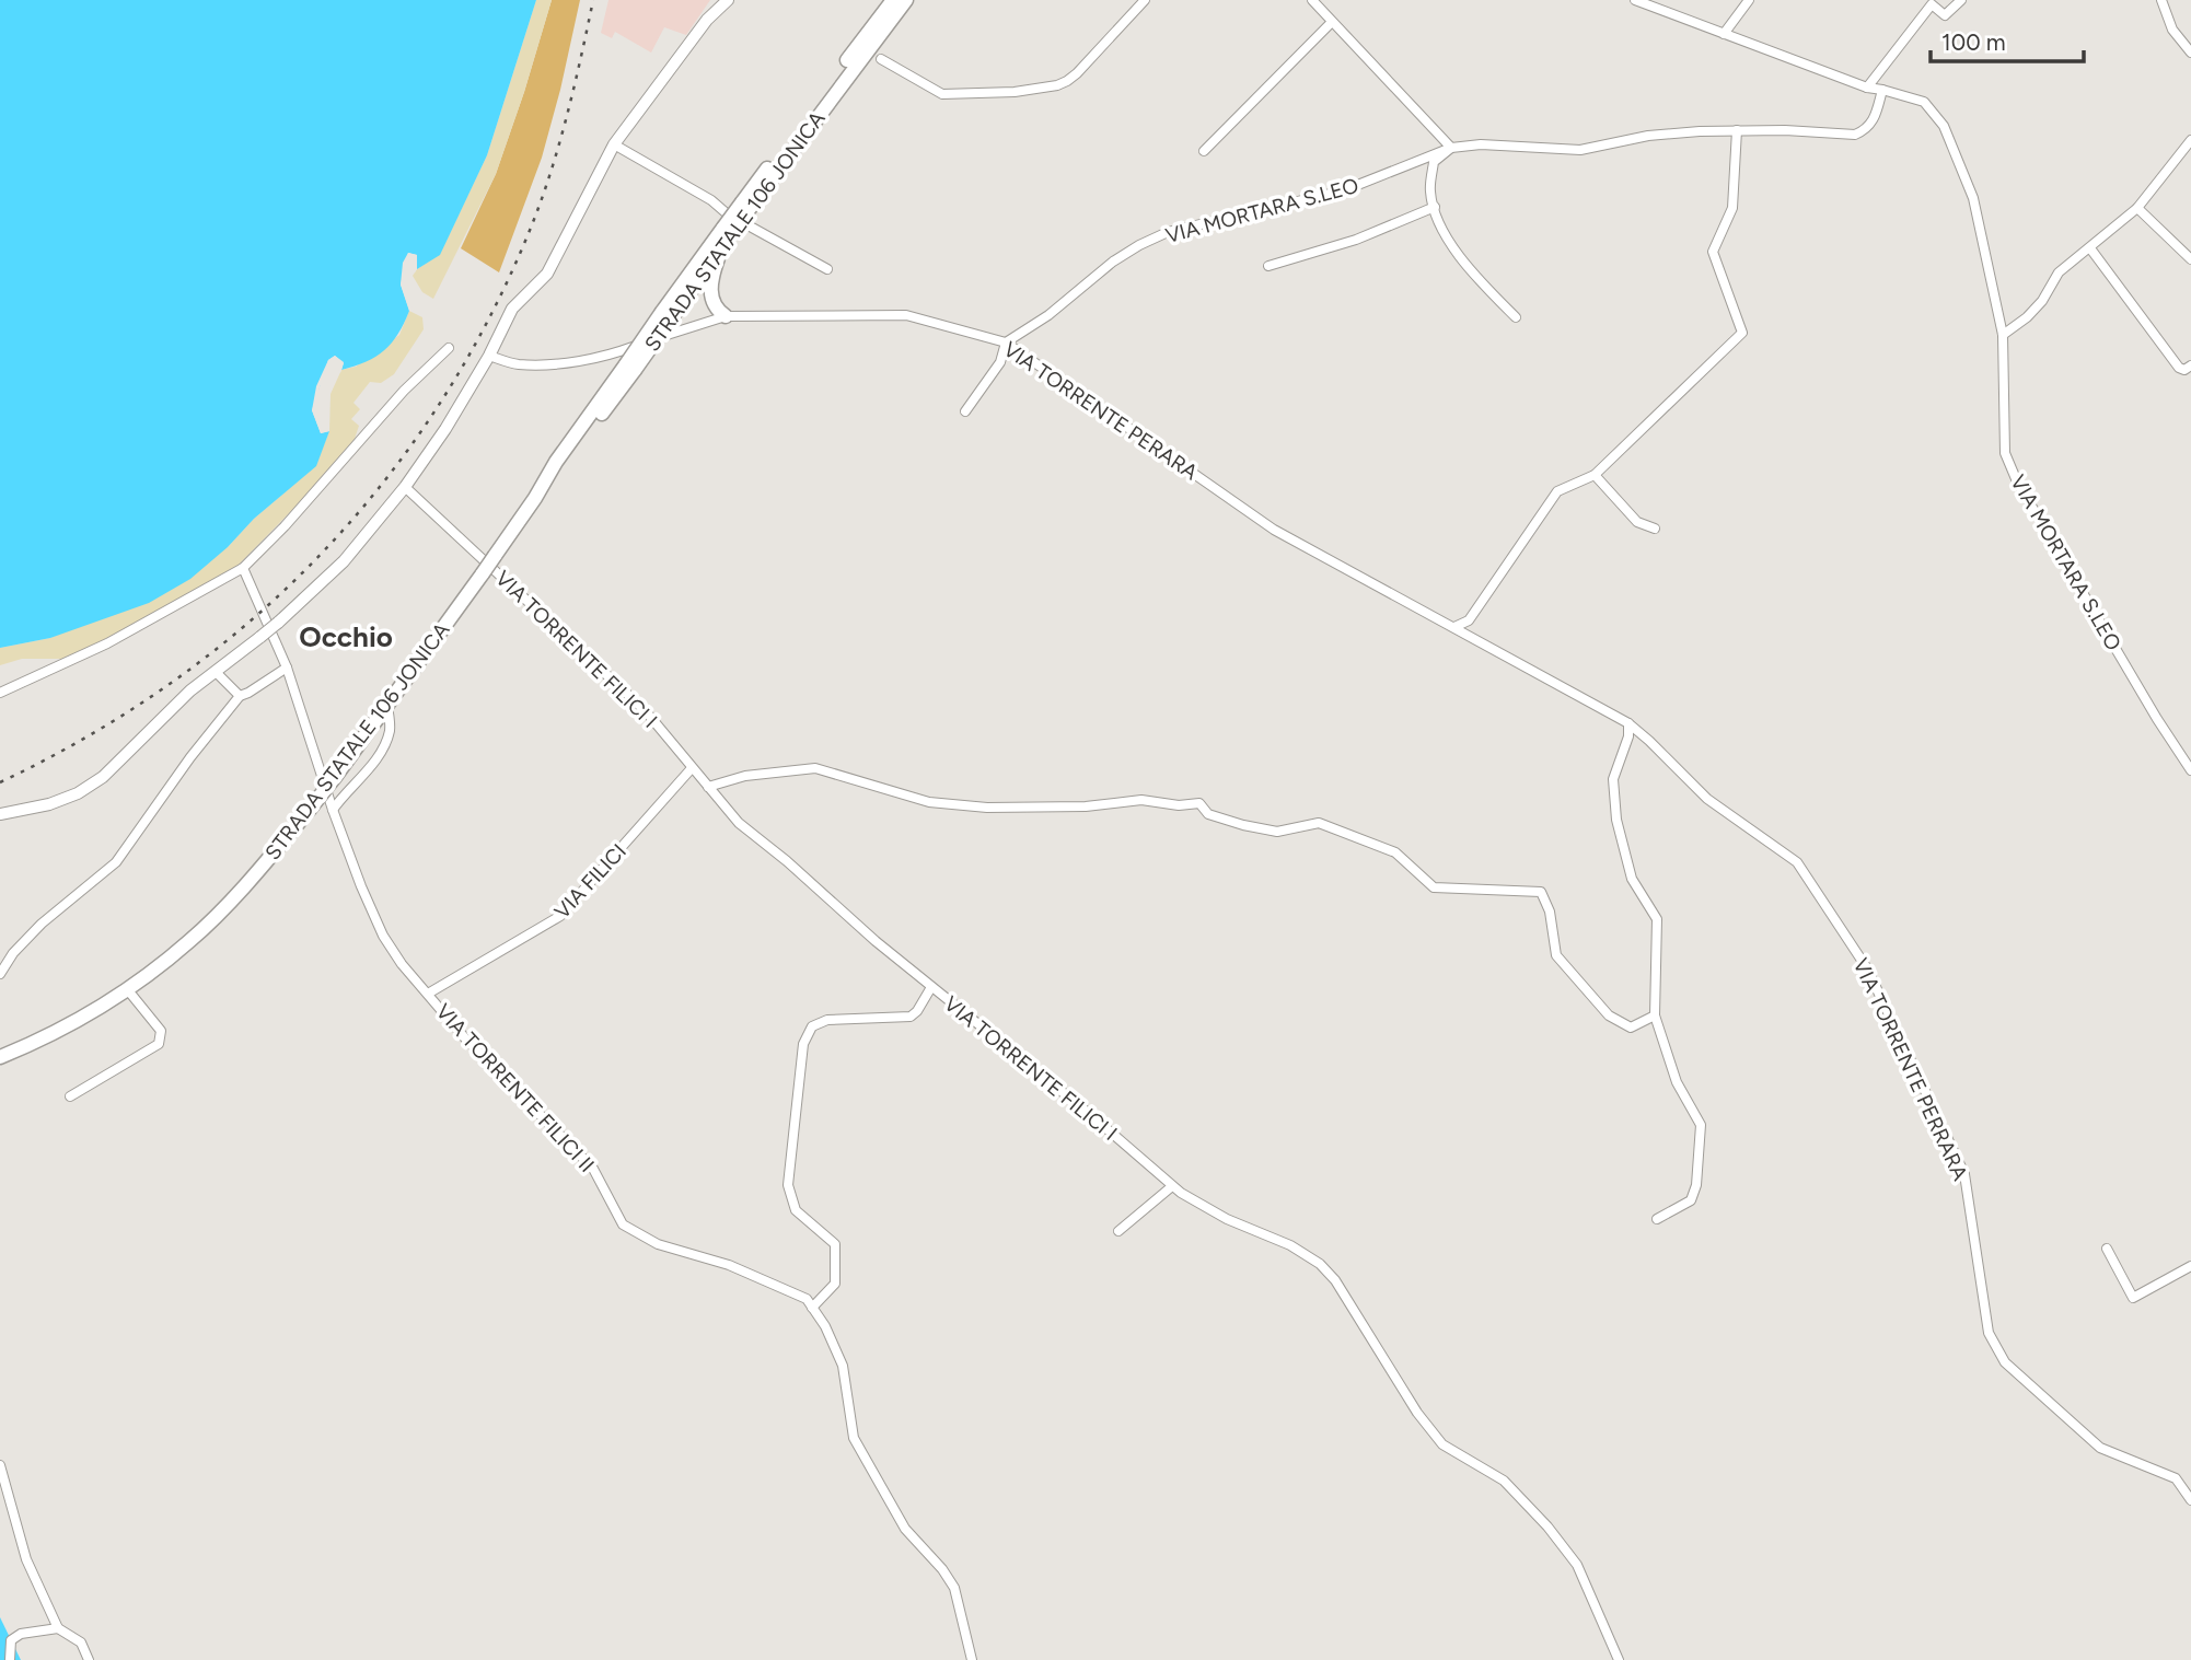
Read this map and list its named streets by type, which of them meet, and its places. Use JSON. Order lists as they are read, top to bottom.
{
  "streets": {
    "main road": ["STRADA STATALE 106 JONICA"],
    "street": [
      "VIA MORTARA S.LEO",
      "VIA TORRENTE PERARA",
      "VIA TORRENTE FILICI I",
      "VIA FILICI",
      "VIA TORRENTE PERRARA",
      "VIA TORRENTE FILICI II"
    ]
  },
  "crossings": [
    ["VIA MORTARA S.LEO", "VIA TORRENTE PERARA"],
    ["VIA TORRENTE PERARA", "VIA TORRENTE PERRARA"],
    ["VIA TORRENTE FILICI I", "VIA FILICI"],
    ["VIA FILICI", "VIA TORRENTE FILICI II"]
  ],
  "districts": ["Occhio"],
  "scale_bar": "100 m"
}
